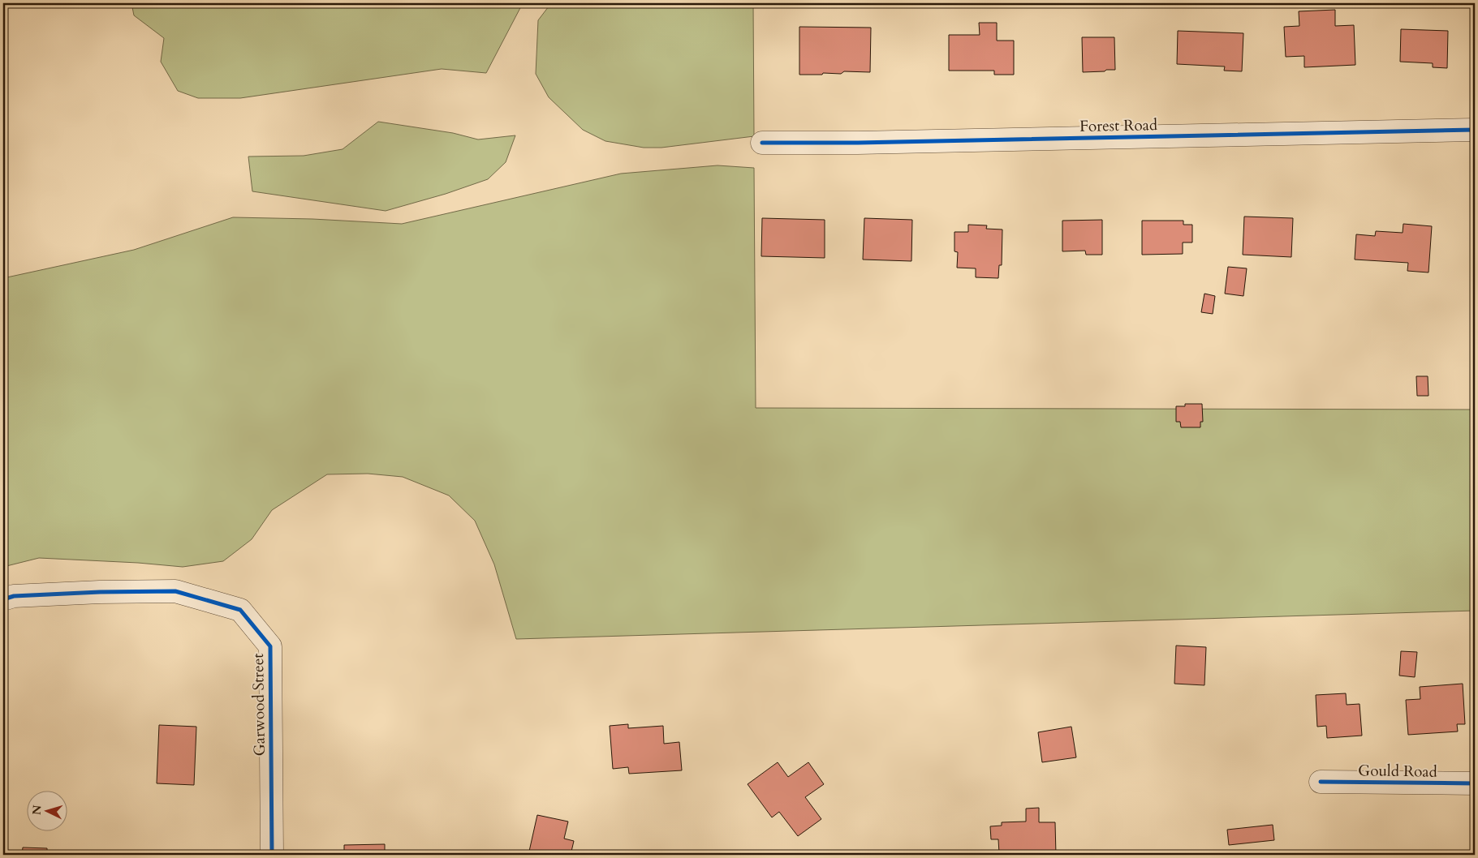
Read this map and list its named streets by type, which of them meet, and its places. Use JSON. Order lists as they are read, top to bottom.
{
  "streets": {
    "street": ["Forest Road", "Garwood Street", "Gould Road"]
  },
  "north": "left"
}
